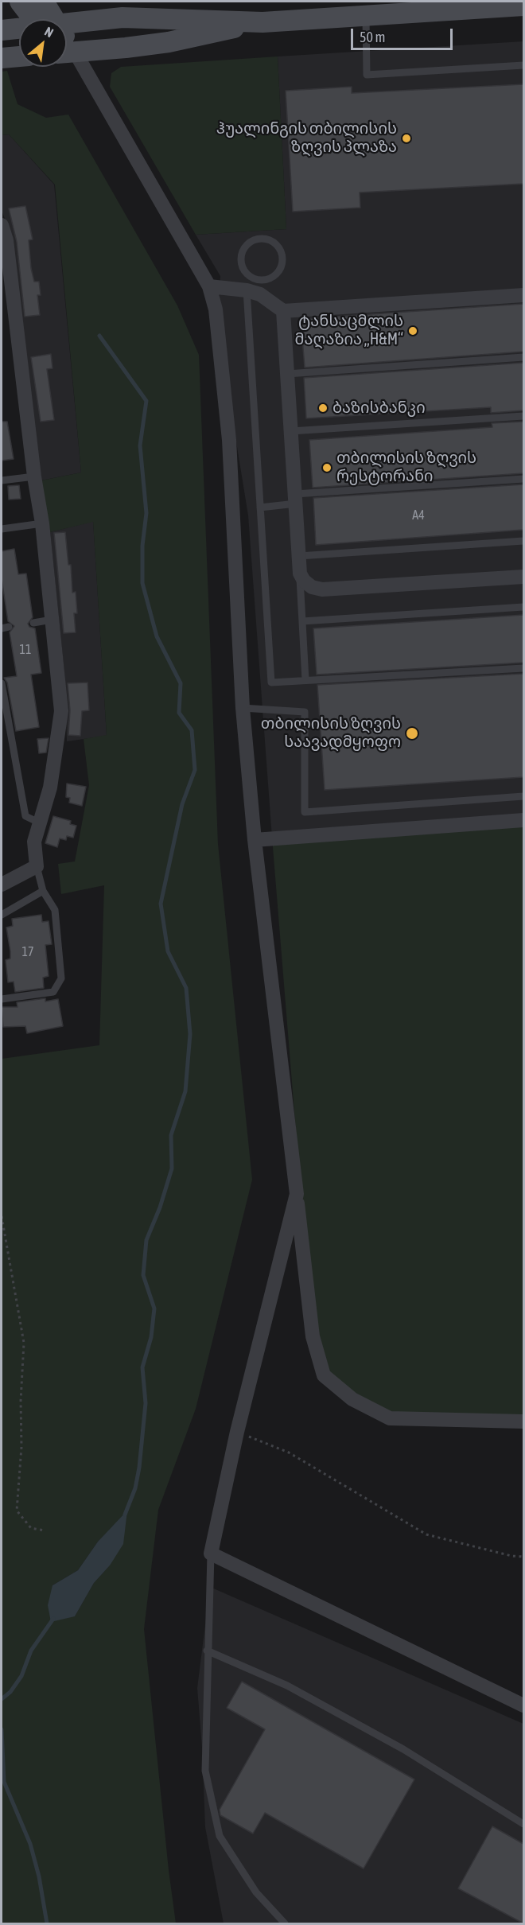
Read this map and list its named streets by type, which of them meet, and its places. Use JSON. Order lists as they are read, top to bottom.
{
  "places": [
    "ჰუალინგის თბილისის ზღვის პლაზა",
    "ტანსაცმლის მაღაზია „H&M“",
    "ბაზისბანკი",
    "თბილისის ზღვის რესტორანი",
    "თბილისის ზღვის საავადმყოფო"
  ],
  "house_numbers": ["A4", "11", "17"],
  "scale_bar": "50 m",
  "north": "top right"
}
